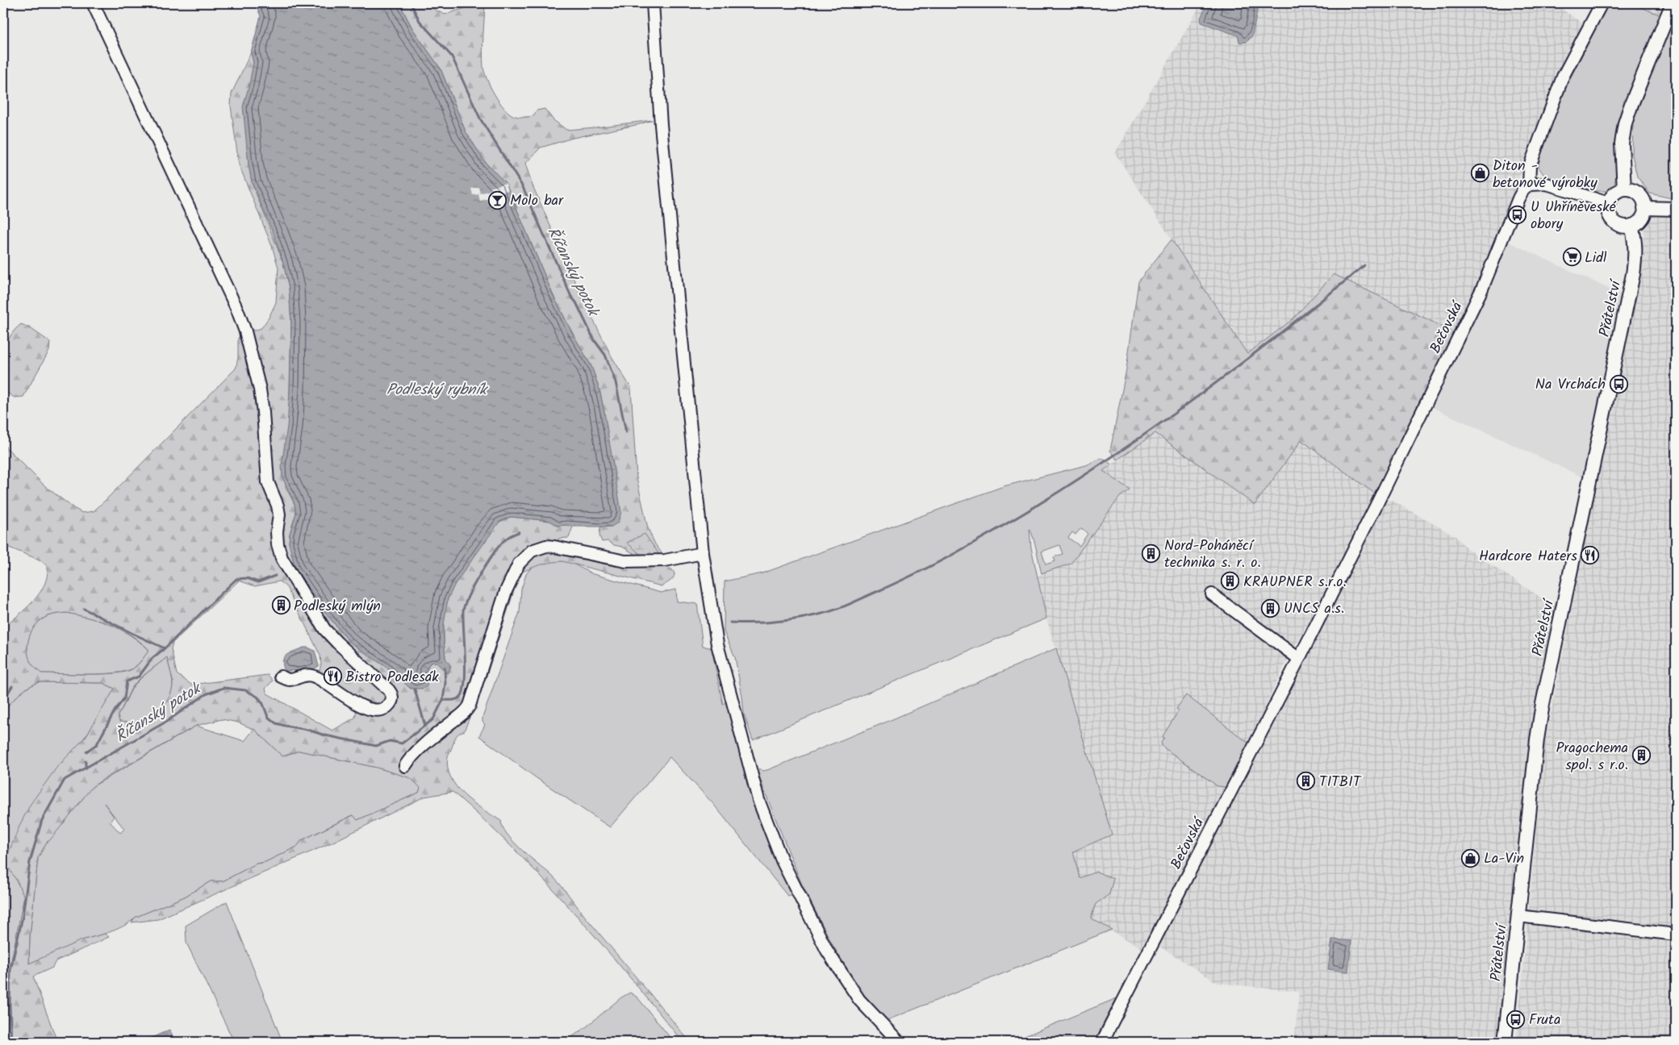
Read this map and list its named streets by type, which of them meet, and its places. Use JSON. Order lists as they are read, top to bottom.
{
  "streets": {
    "main road": ["Přátelství"],
    "street": ["Bečovská"]
  },
  "water": ["Říčanský potok", "Podleský rybník"],
  "places": {
    "shop": ["Diton - betonové výrobky", "La-Vin"],
    "bar": ["Molo bar"],
    "bus stop": ["U Uhříněveské obory", "Na Vrchách", "Fruta"],
    "supermarket": ["Lidl"],
    "building": [
      "Nord-Poháněcí technika s. r. o.",
      "KRAUPNER s.r.o.",
      "Podleský mlýn",
      "UNCS a.s.",
      "Pragochema spol. s r.o.",
      "TITBIT"
    ],
    "restaurant": ["Hardcore Haters", "Bistro Podlesák"]
  }
}
